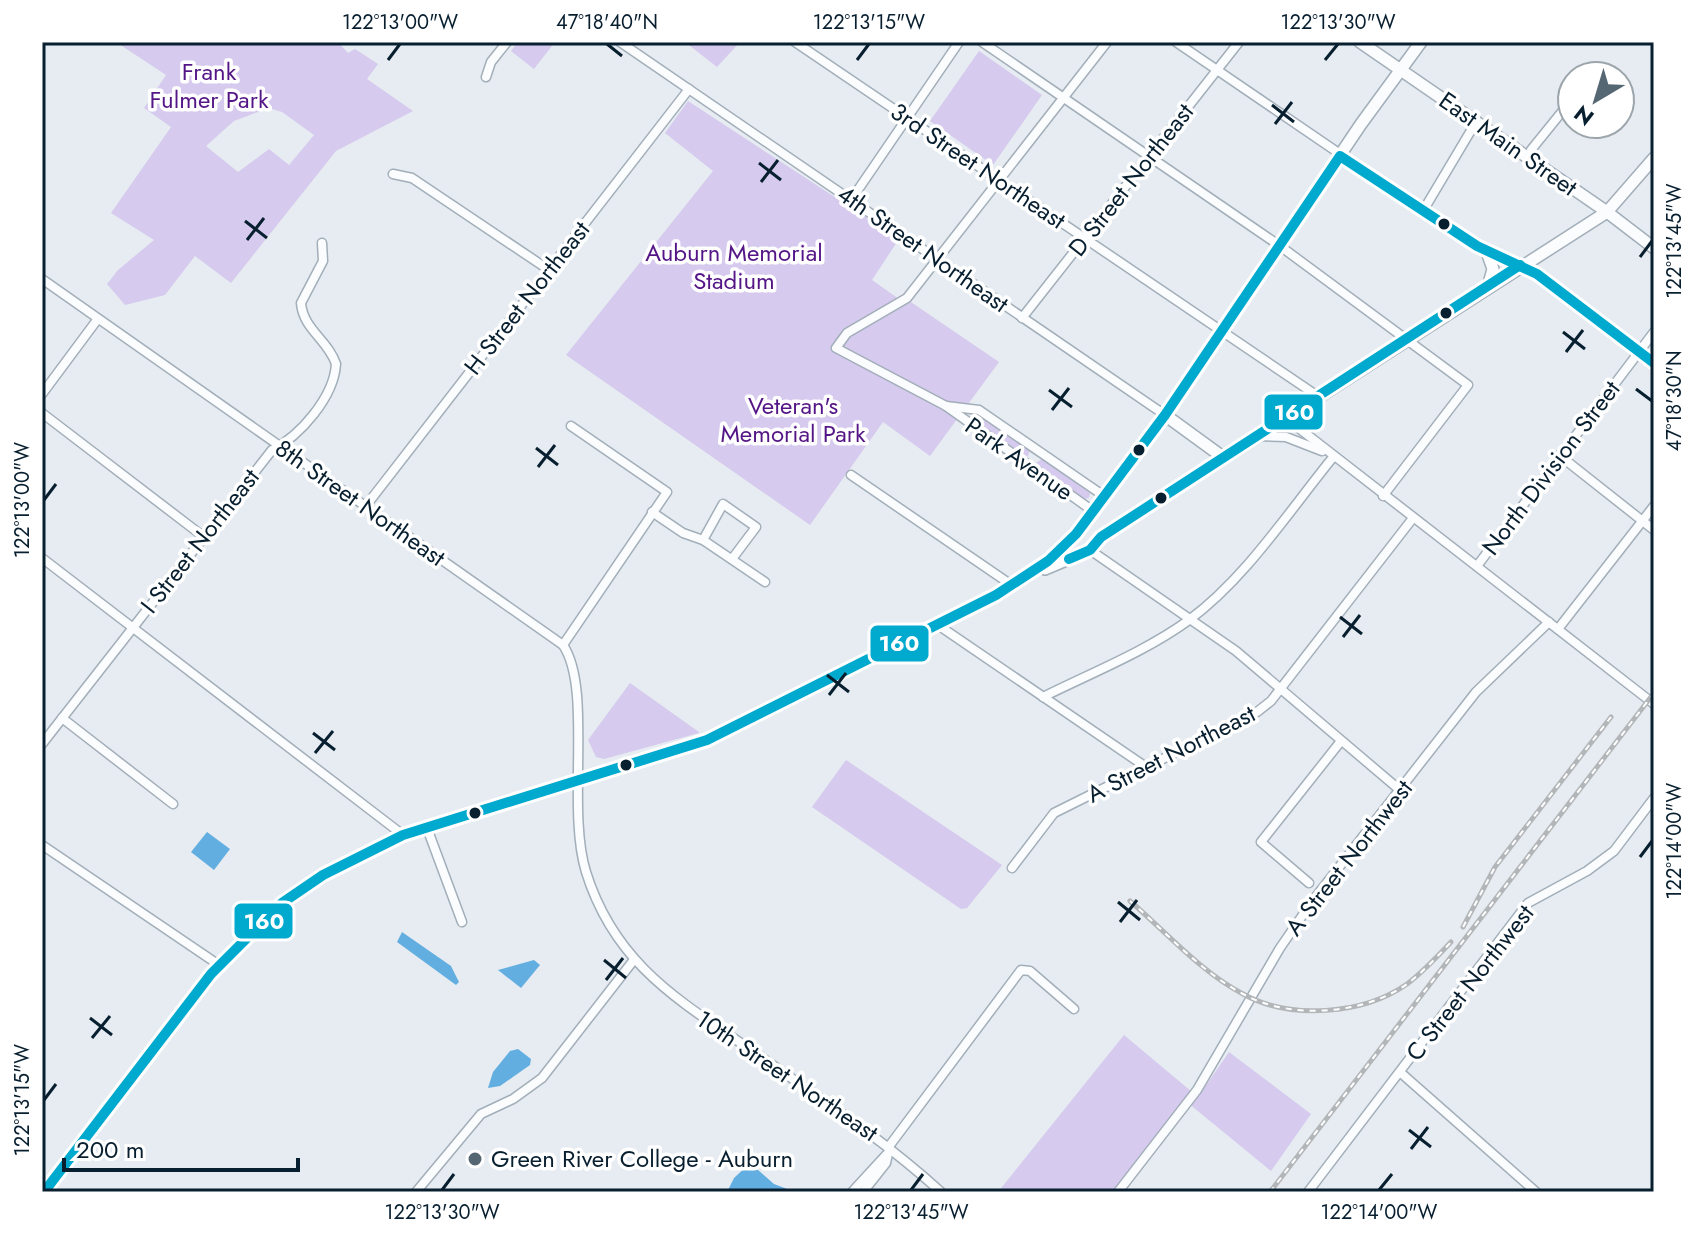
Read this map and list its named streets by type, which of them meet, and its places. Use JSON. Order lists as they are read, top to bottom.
{
  "streets": {
    "main road": ["East Main Street", "4th Street Northeast"],
    "street": [
      "3rd Street Northeast",
      "D Street Northeast",
      "H Street Northeast",
      "Park Avenue",
      "North Division Street",
      "8th Street Northeast",
      "I Street Northeast",
      "A Street Northeast",
      "A Street Northwest",
      "C Street Northwest",
      "10th Street Northeast"
    ]
  },
  "crossings": [
    ["3rd Street Northeast", "D Street Northeast"],
    ["D Street Northeast", "4th Street Northeast"],
    ["4th Street Northeast", "H Street Northeast"],
    ["4th Street Northeast", "Park Avenue"],
    ["H Street Northeast", "8th Street Northeast"],
    ["8th Street Northeast", "I Street Northeast"]
  ],
  "parks": ["Frank Fulmer Park", "Auburn Memorial Stadium", "Veteran's Memorial Park"],
  "places": ["Green River College - Auburn"],
  "lines": ["transit line 160"],
  "scale_bar": "200 m",
  "north": "bottom left",
  "coordinates": [
    "122°13'00\"W",
    "47°18'40\"N",
    "122°13'15\"W",
    "122°13'30\"W",
    "122°13'45\"W",
    "47°18'30\"N",
    "122°14'00\"W"
  ]
}
